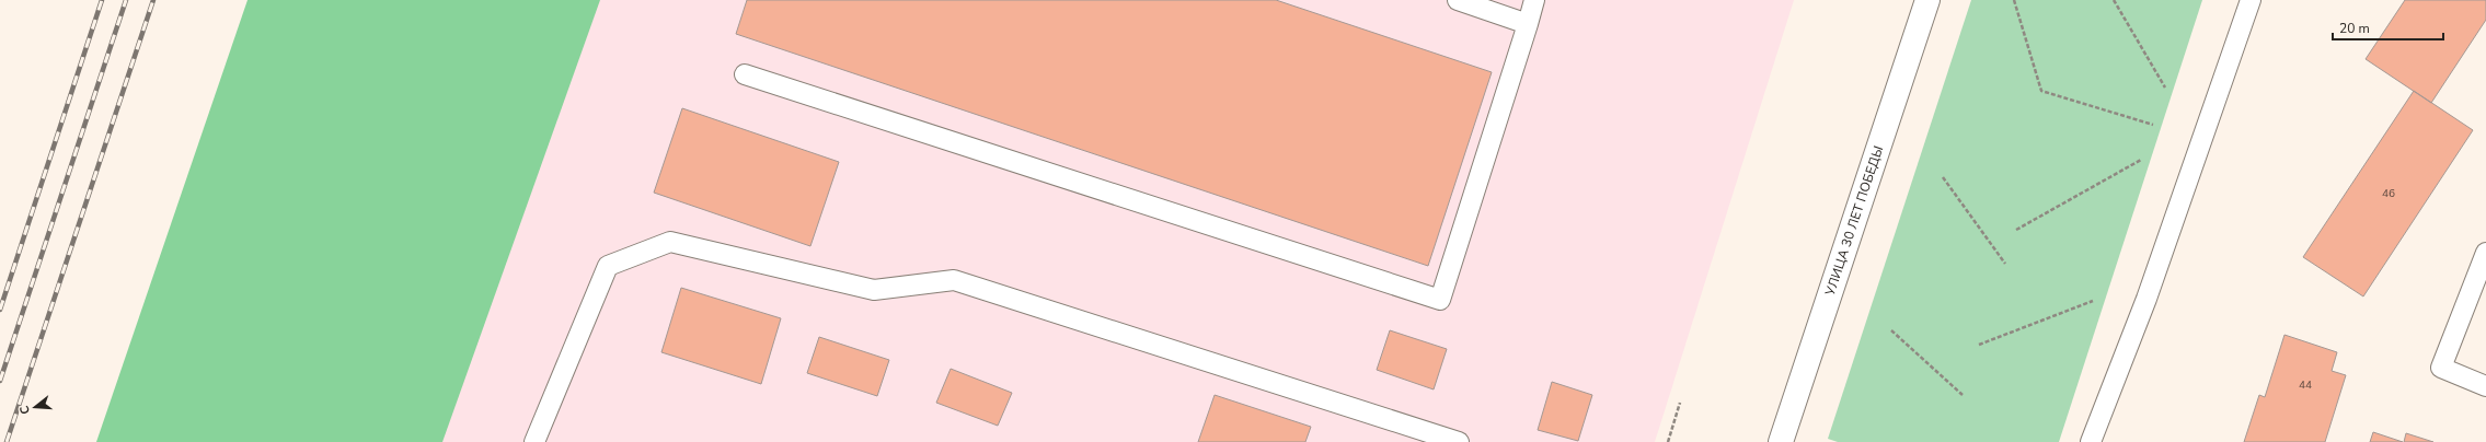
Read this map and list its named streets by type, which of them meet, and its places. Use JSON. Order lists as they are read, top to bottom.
{
  "streets": {
    "street": ["УЛИЦА 30 ЛЕТ ПОБЕДЫ"]
  },
  "house_numbers": ["46", "44"],
  "scale_bar": "20 m",
  "north": "left"
}
